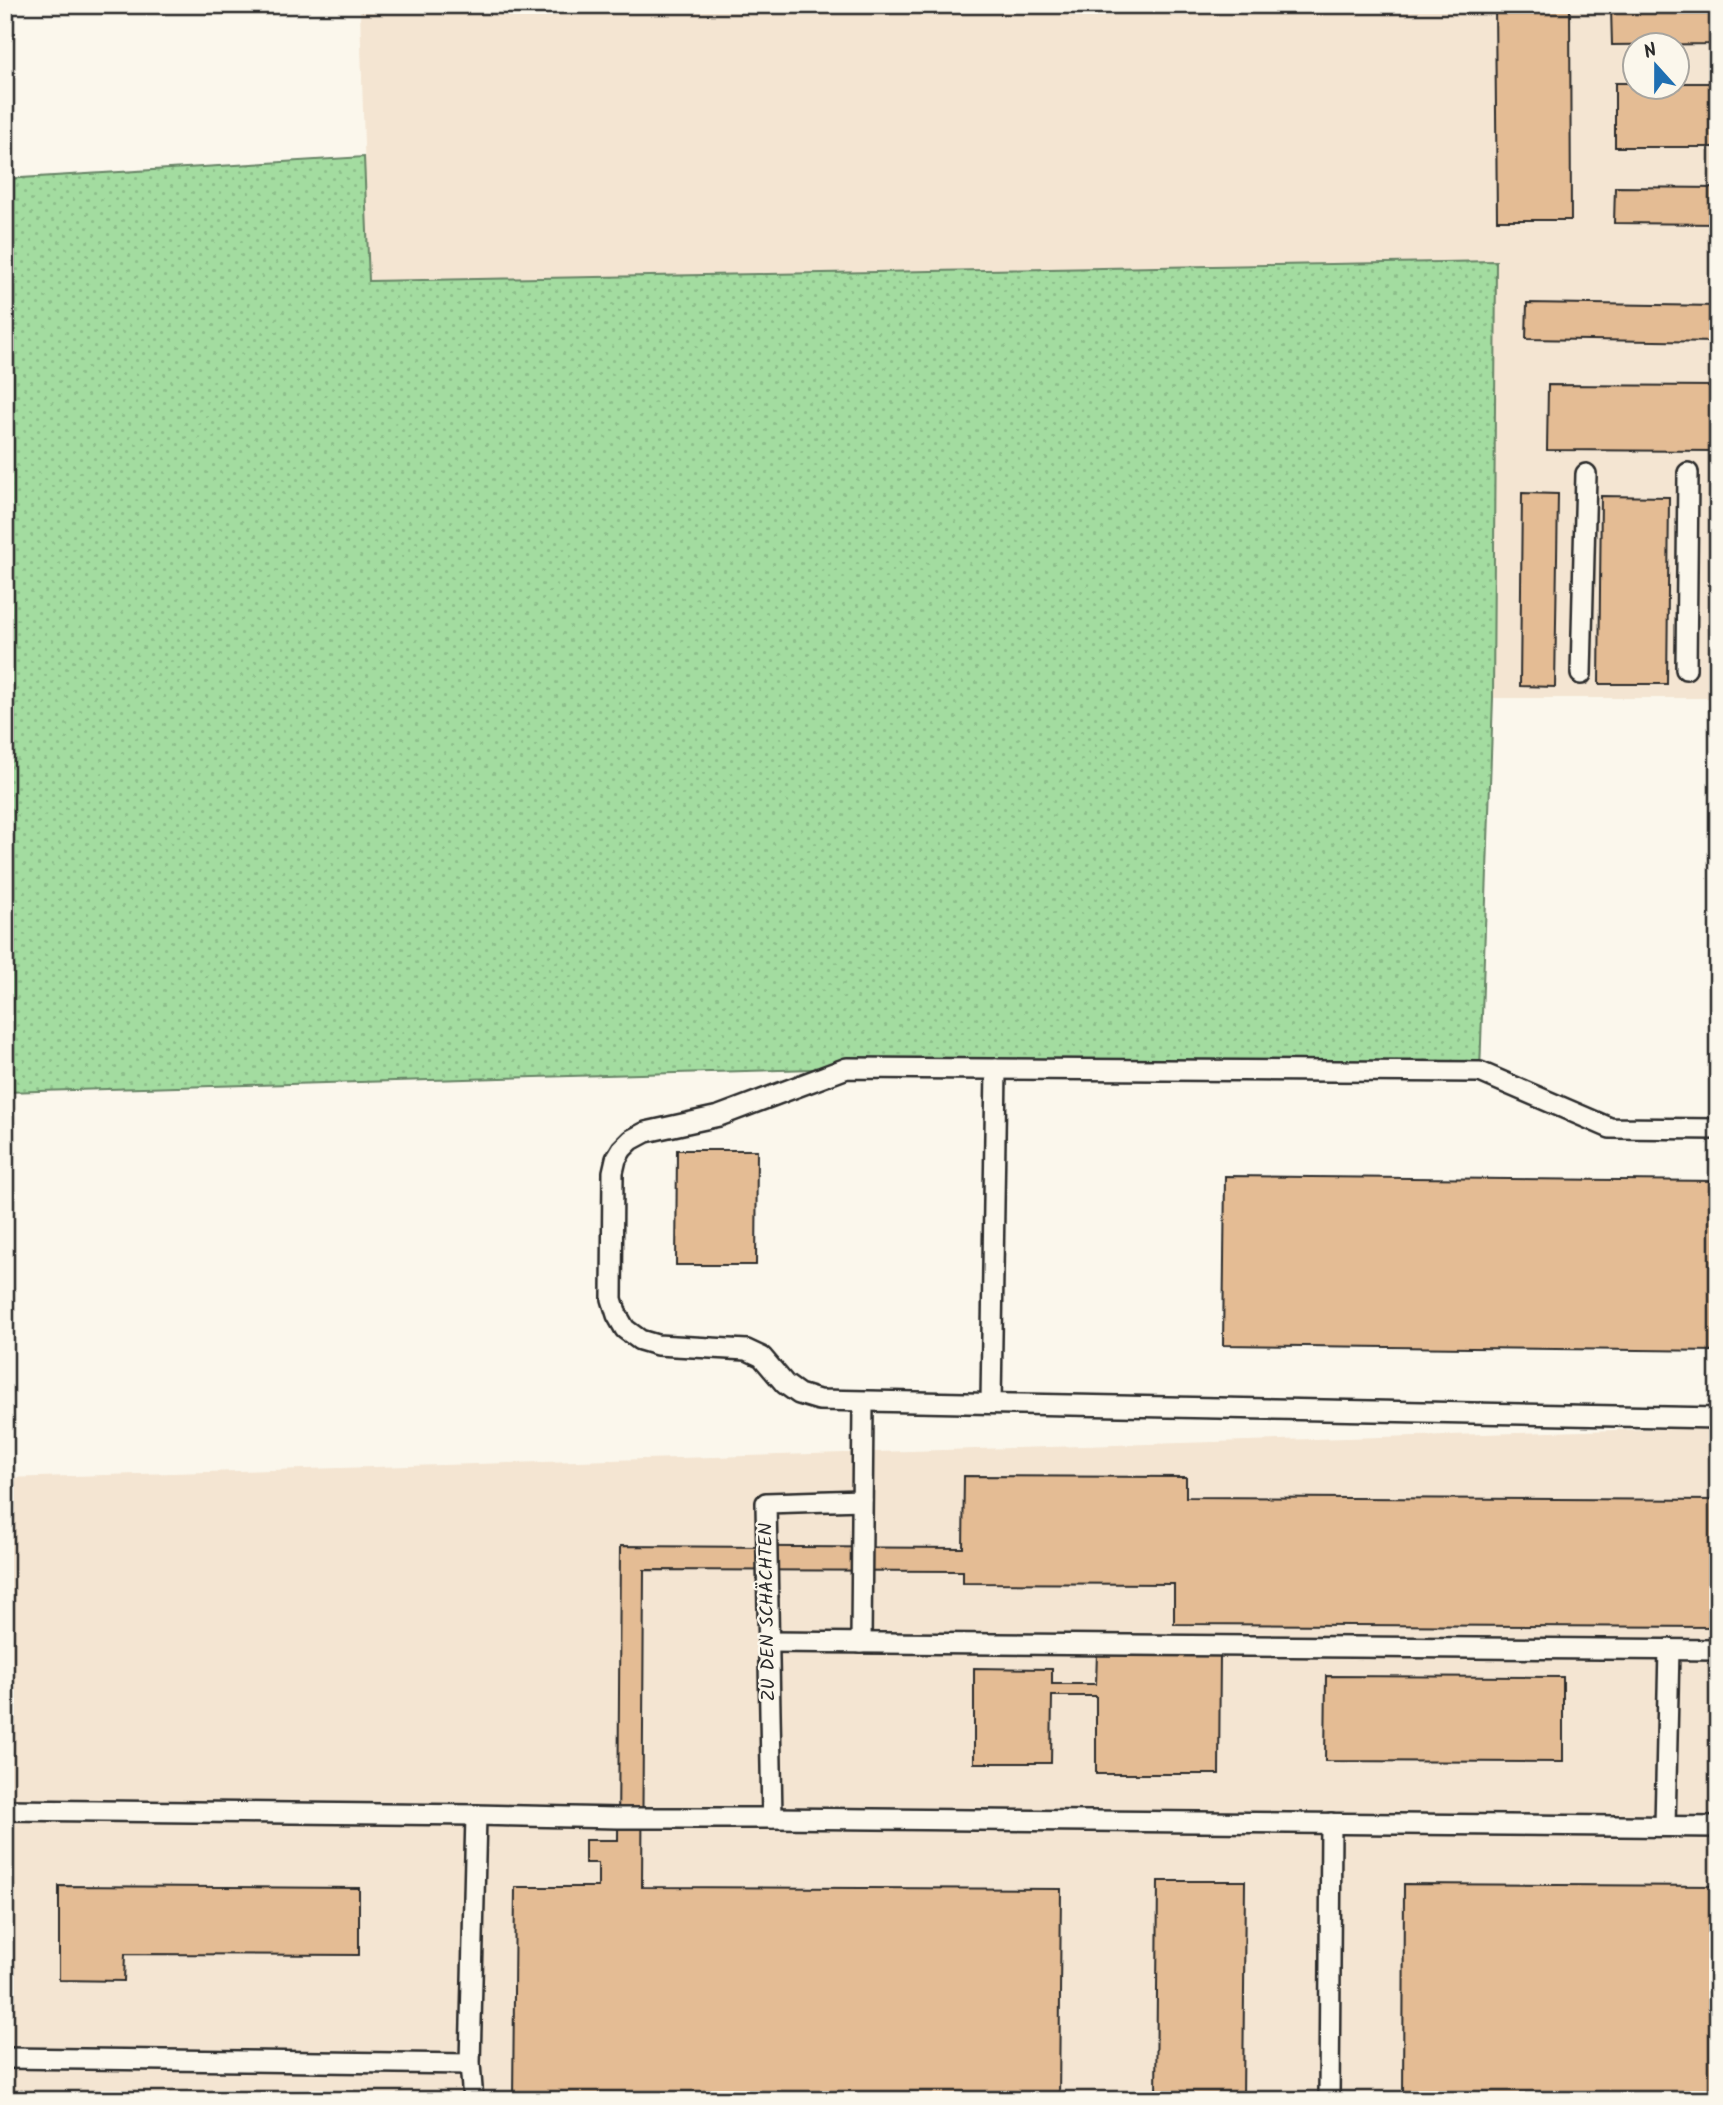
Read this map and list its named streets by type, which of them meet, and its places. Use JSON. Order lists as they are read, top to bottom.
{
  "streets": {
    "lane": ["ZU DEN SCHÄCHTEN"]
  },
  "north": "top"
}
